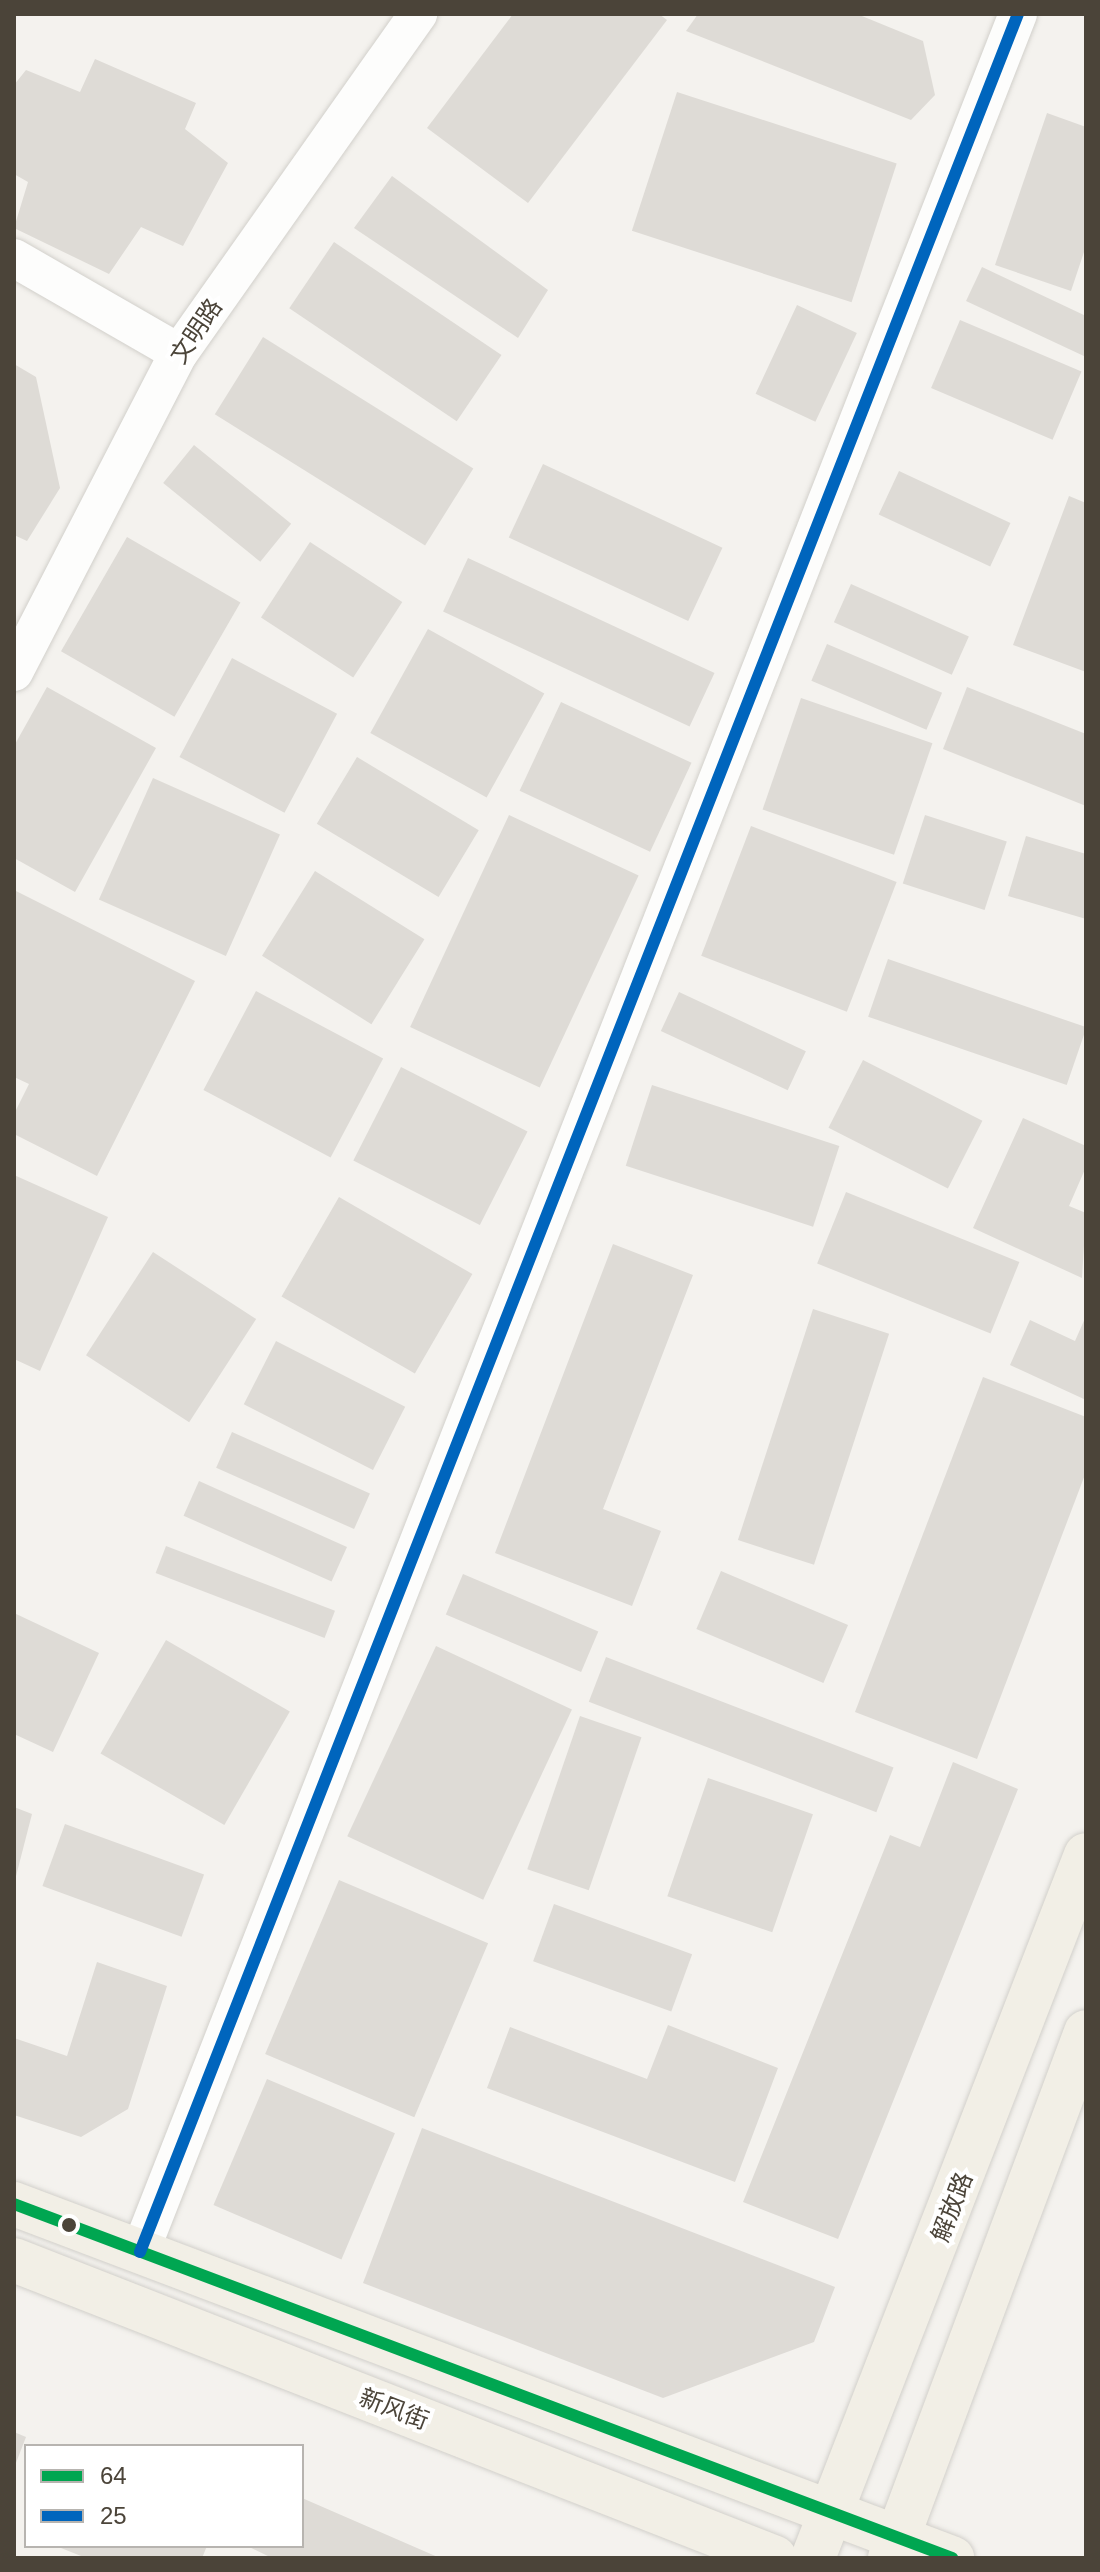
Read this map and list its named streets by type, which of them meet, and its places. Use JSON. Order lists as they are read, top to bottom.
{
  "streets": {
    "main road": ["解放路", "新风街"],
    "street": ["文明路"]
  },
  "lines": ["transit line 25", "transit line 64"],
  "legend": ["64", "25"]
}
